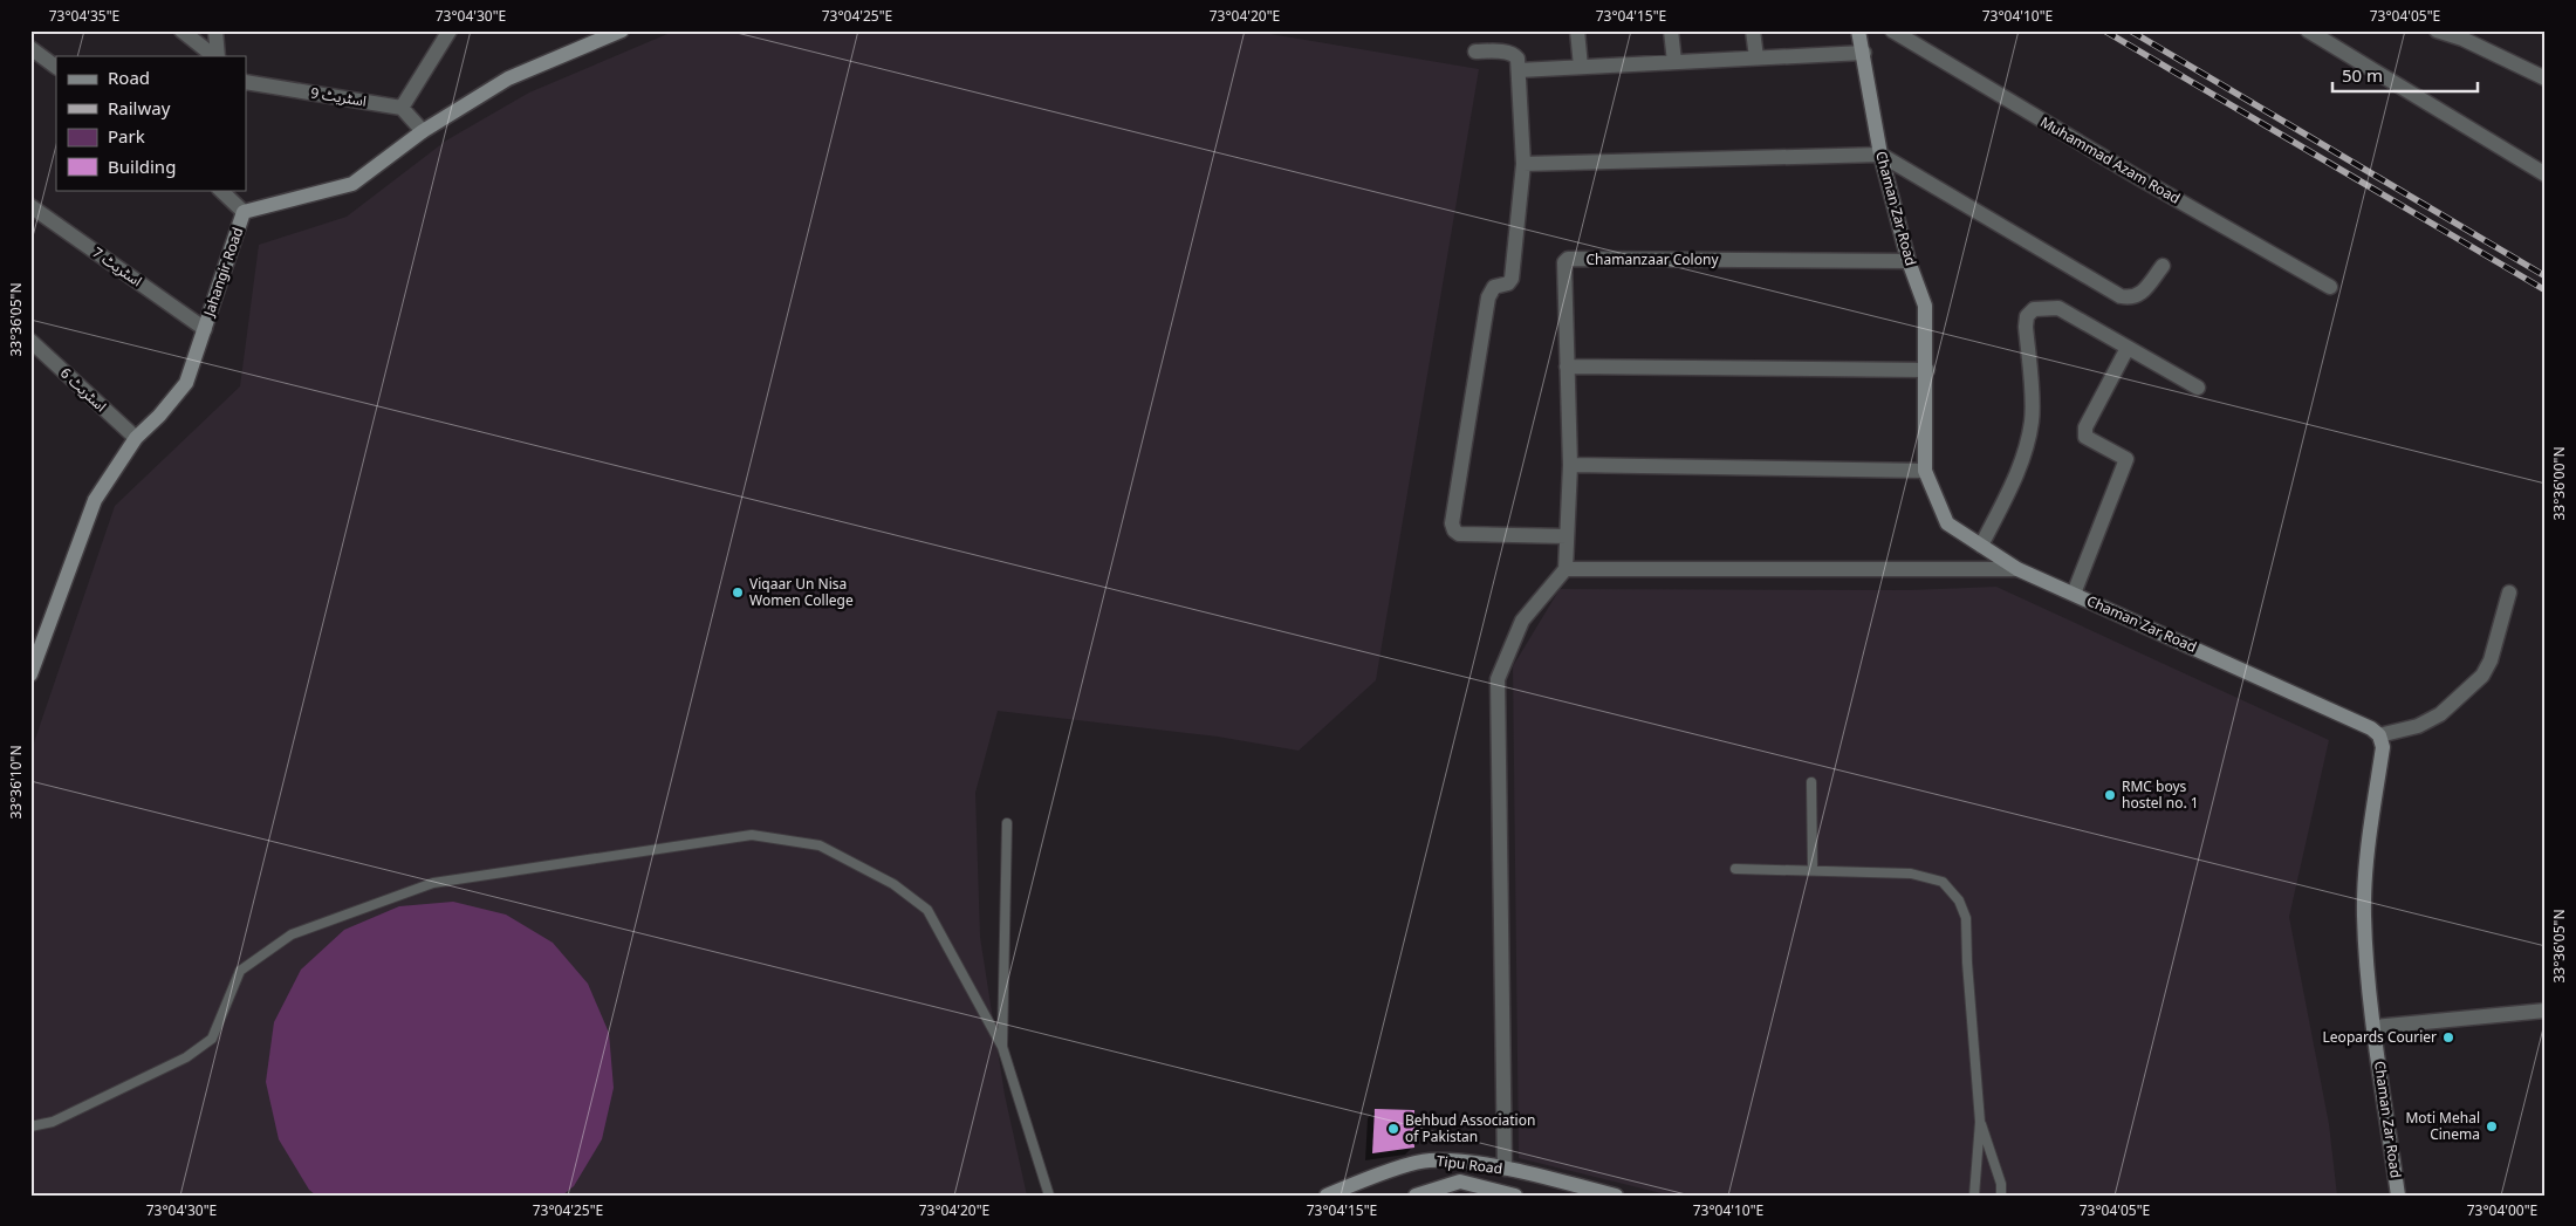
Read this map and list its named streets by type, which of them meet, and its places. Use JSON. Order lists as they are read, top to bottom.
{
  "streets": {
    "street": [
      "اسٹریٹ 9",
      "Muhammad Azam Road",
      "Chaman Zar Road",
      "Chamanzaar Colony",
      "اسٹریٹ 7",
      "Jahangir Road",
      "اسٹریٹ 6",
      "Tipu Road"
    ]
  },
  "crossings": [
    ["Chaman Zar Road", "Chamanzaar Colony"],
    ["اسٹریٹ 7", "Jahangir Road"],
    ["Jahangir Road", "اسٹریٹ 6"]
  ],
  "places": [
    "Viqaar Un Nisa Women College",
    "RMC boys hostel no. 1",
    "Leopards Courier",
    "Moti Mehal Cinema",
    "Behbud Association of Pakistan"
  ],
  "legend": [
    "Road",
    "Railway",
    "Park",
    "Building"
  ],
  "scale_bar": "50 m",
  "coordinates": [
    "73°04'35\"E",
    "73°04'30\"E",
    "73°04'25\"E",
    "73°04'20\"E",
    "73°04'15\"E",
    "73°04'10\"E",
    "73°04'05\"E",
    "33°36'05\"N",
    "33°36'00\"N",
    "33°36'10\"N",
    "73°04'00\"E"
  ]
}
